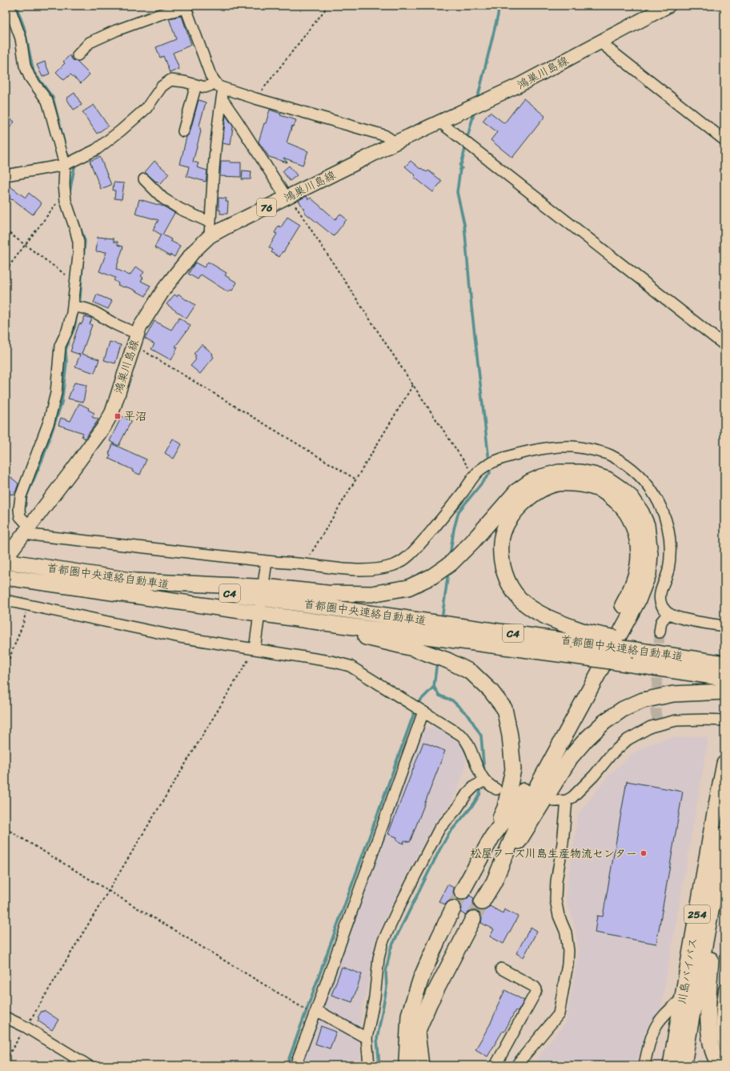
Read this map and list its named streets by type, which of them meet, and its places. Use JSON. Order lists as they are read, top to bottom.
{
  "streets": {
    "highway": [
      "首都圏中央連絡自動車道",
      "C4",
      "254",
      "川島バイパス"
    ],
    "main road": ["鴻巣川島線", "76"]
  },
  "places": {
    "transit": ["平沼"],
    "other": ["松屋フーズ川島生産物流センター"]
  }
}
